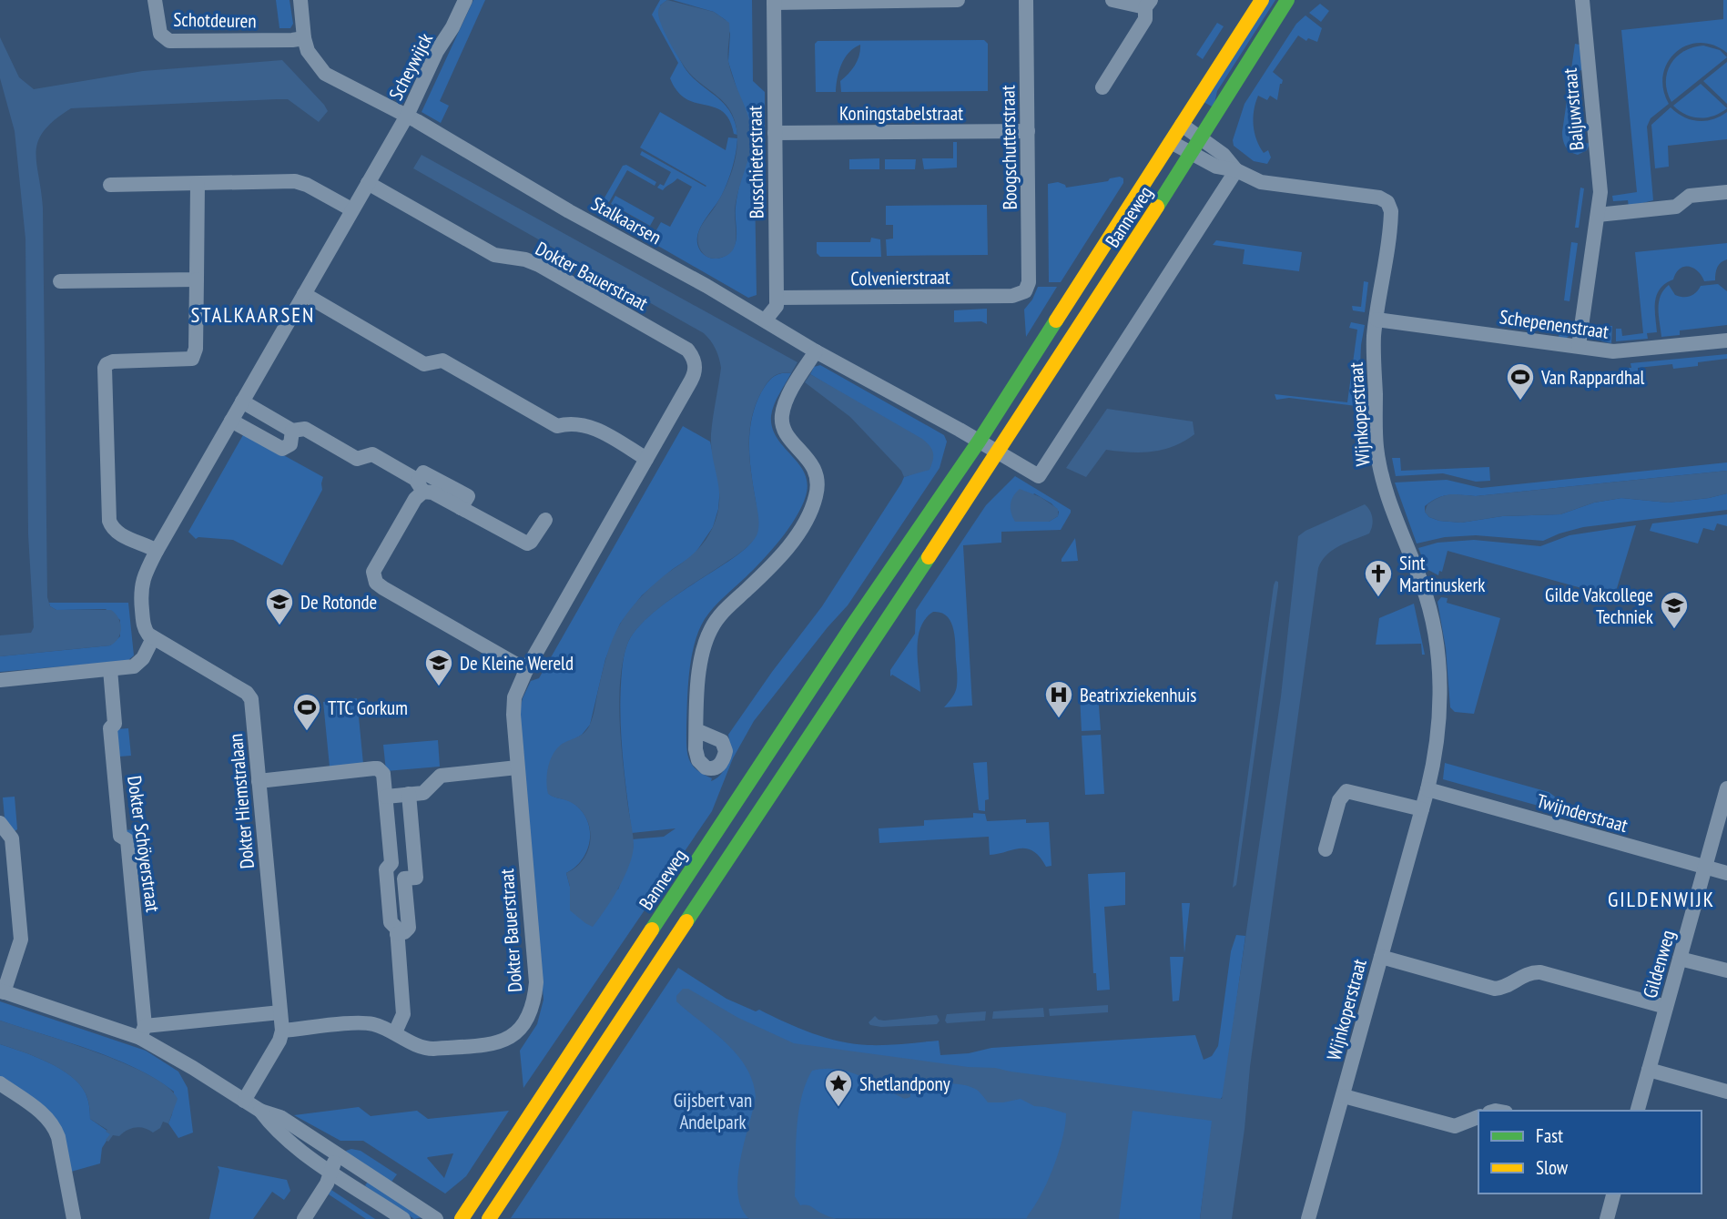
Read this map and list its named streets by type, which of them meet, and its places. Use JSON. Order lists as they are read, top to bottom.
{
  "streets": {
    "main road": ["Banneweg"],
    "street": [
      "Schotdeuren",
      "Scheywijck",
      "Baljuwstraat",
      "Koningstabelstraat",
      "Boogschutterstraat",
      "Busschieterstraat",
      "Stalkaarsen",
      "Dokter Bauerstraat",
      "Colvenierstraat",
      "Schepenenstraat",
      "Wijnkoperstraat",
      "Dokter Hiemstralaan",
      "Twijnderstraat",
      "Dokter Schöyerstraat",
      "Gildenweg"
    ]
  },
  "crossings": [
    ["Schotdeuren", "Stalkaarsen"],
    ["Scheywijck", "Stalkaarsen"],
    ["Baljuwstraat", "Schepenenstraat"],
    ["Koningstabelstraat", "Boogschutterstraat"],
    ["Koningstabelstraat", "Busschieterstraat"],
    ["Boogschutterstraat", "Colvenierstraat"],
    ["Busschieterstraat", "Stalkaarsen"],
    ["Busschieterstraat", "Colvenierstraat"],
    ["Banneweg", "Stalkaarsen"],
    ["Banneweg", "Wijnkoperstraat"],
    ["Dokter Bauerstraat", "Dokter Hiemstralaan"],
    ["Schepenenstraat", "Wijnkoperstraat"],
    ["Wijnkoperstraat", "Twijnderstraat"],
    ["Twijnderstraat", "Gildenweg"]
  ],
  "districts": ["STALKAARSEN", "GILDENWIJK"],
  "parks": ["Gijsbert van Andelpark"],
  "places": {
    "sports": ["Van Rappardhal", "TTC Gorkum"],
    "church": ["Sint Martinuskerk"],
    "school or university": ["De Rotonde", "Gilde Vakcollege Techniek", "De Kleine Wereld"],
    "hospital": ["Beatrixziekenhuis"],
    "place": ["Shetlandpony"]
  },
  "legend": ["Fast", "Slow"]
}
